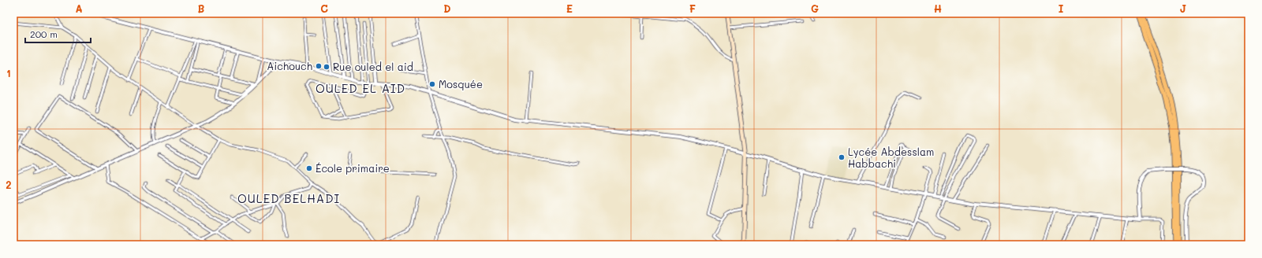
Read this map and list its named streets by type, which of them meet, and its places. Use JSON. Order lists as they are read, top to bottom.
{
  "districts": ["OULED EL AID", "OULED BELHADI"],
  "places": [
    "Aichouch",
    "Rue ouled el aid",
    "Mosquée",
    "Lycée Abdesslam Habbachi",
    "École primaire"
  ],
  "scale_bar": "200 m",
  "grid": {
    "columns": [
      "A",
      "B",
      "C",
      "D",
      "E",
      "F",
      "G",
      "H",
      "I",
      "J"
    ],
    "rows": ["1", "2"]
  }
}
